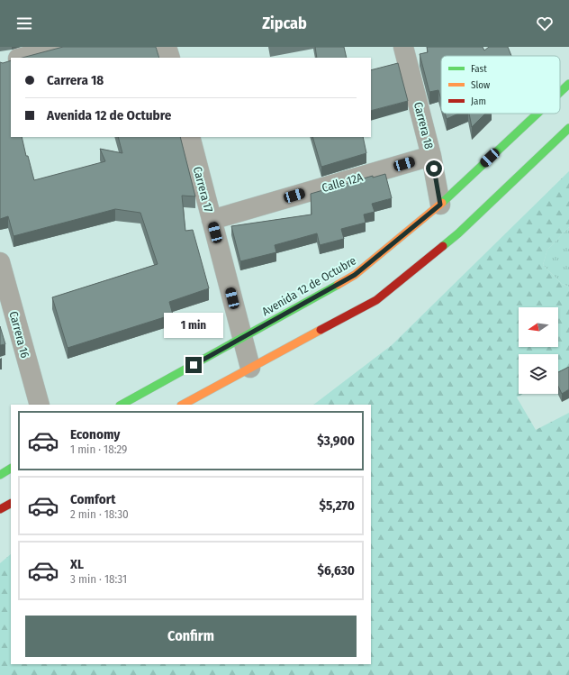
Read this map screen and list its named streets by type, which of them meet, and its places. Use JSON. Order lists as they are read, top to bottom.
{
  "streets": {
    "main road": ["Avenida 12 de Octubre"],
    "street": [
      "Carrera 18",
      "Calle 12A",
      "Carrera 17",
      "Carrera 16"
    ]
  },
  "crossings": [
    ["Carrera 18", "Calle 12A"],
    ["Carrera 18", "Avenida 12 de Octubre"],
    ["Calle 12A", "Carrera 17"],
    ["Carrera 17", "Avenida 12 de Octubre"]
  ],
  "legend": ["Fast", "Slow", "Jam"],
  "north": "left",
  "page": {
    "header": "Zipcab",
    "banner": ["Carrera 18", "Avenida 12 de Octubre"],
    "bubble": "1 min",
    "list": [
      {
        "name": "Economy",
        "note": "1 min · 18:29",
        "value": "$3,900"
      },
      {
        "name": "Comfort",
        "note": "2 min · 18:30",
        "value": "$5,270"
      },
      {
        "name": "XL",
        "note": "3 min · 18:31",
        "value": "$6,630"
      }
    ],
    "buttons": "Confirm"
  }
}
